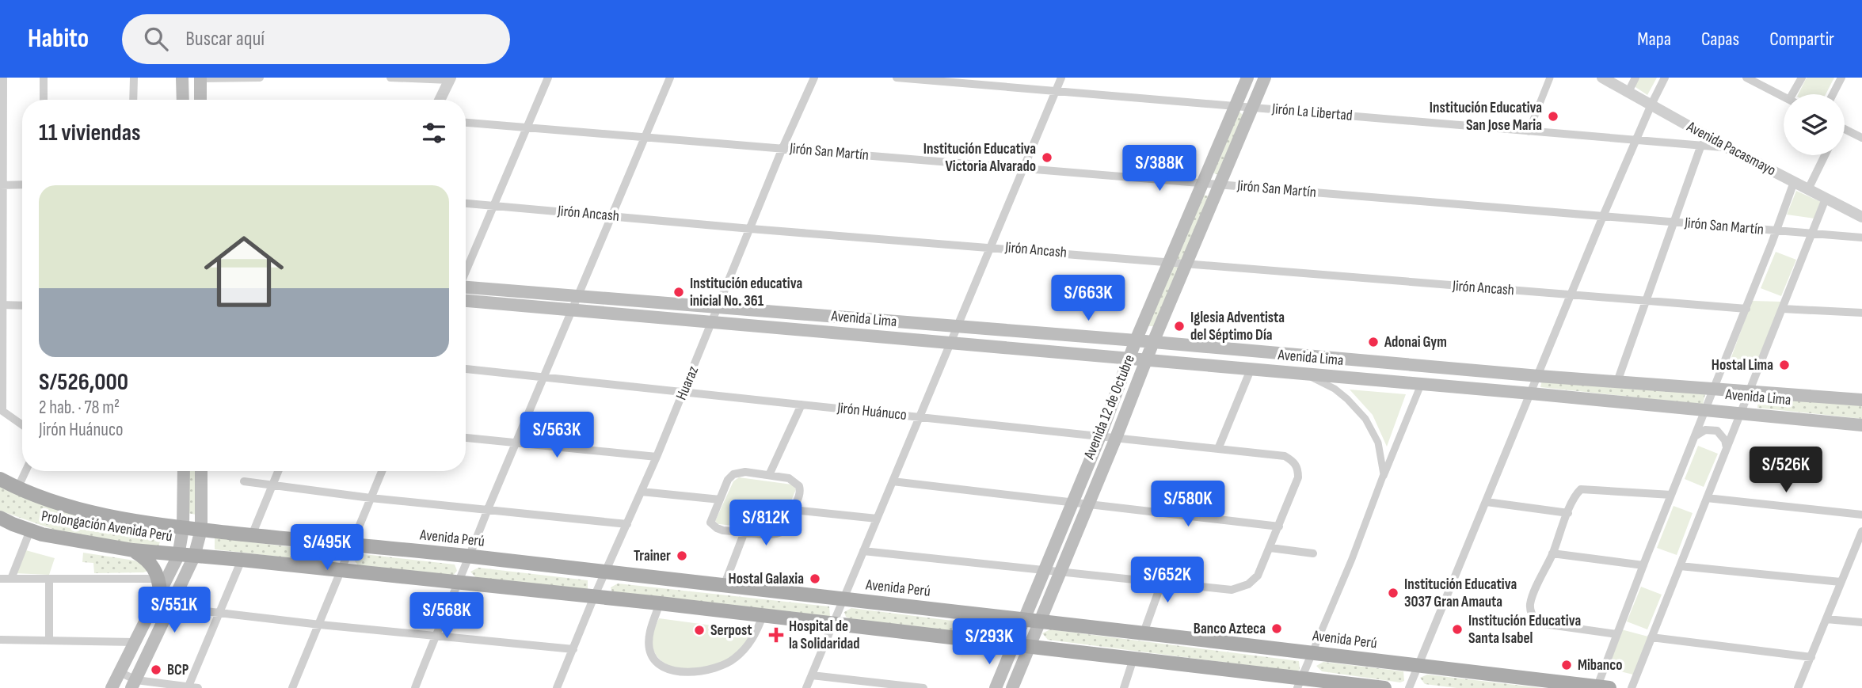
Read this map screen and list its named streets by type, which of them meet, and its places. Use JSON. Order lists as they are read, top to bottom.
{
  "streets": {
    "main road": [
      "Avenida Lima",
      "Avenida 12 de Octubre",
      "Prolongación Avenida Perú",
      "Avenida Perú"
    ],
    "street": [
      "Jirón La Libertad",
      "Avenida Pacasmayo",
      "Jirón San Martín",
      "Jirón Ancash",
      "Huaraz",
      "Jirón Huánuco"
    ]
  },
  "crossings": [
    ["Jirón La Libertad", "Avenida Pacasmayo"],
    ["Jirón La Libertad", "Avenida 12 de Octubre"],
    ["Jirón San Martín", "Huaraz"],
    ["Jirón San Martín", "Avenida 12 de Octubre"],
    ["Jirón Ancash", "Huaraz"],
    ["Jirón Ancash", "Avenida 12 de Octubre"],
    ["Avenida Lima", "Huaraz"],
    ["Avenida Lima", "Avenida 12 de Octubre"],
    ["Huaraz", "Jirón Huánuco"],
    ["Huaraz", "Avenida Perú"],
    ["Avenida 12 de Octubre", "Jirón Huánuco"],
    ["Avenida 12 de Octubre", "Avenida Perú"],
    ["Prolongación Avenida Perú", "Avenida Perú"]
  ],
  "places": {
    "other": [
      "Institución Educativa San Jose Maria",
      "Institución Educativa Victoria Alvarado",
      "Institución educativa inicial No. 361",
      "Iglesia Adventista del Séptimo Día",
      "Adonai Gym",
      "Hostal Lima",
      "Trainer",
      "Hostal Galaxia",
      "Institución Educativa 3037 Gran Amauta",
      "Banco Azteca",
      "Institución Educativa Santa Isabel",
      "Serpost",
      "Mibanco",
      "BCP"
    ],
    "health": ["Hospital de la Solidaridad"]
  },
  "page": {
    "header": "Habito",
    "search": "Buscar aquí",
    "nav": ["Mapa", "Capas", "Compartir"],
    "heading": "11 viviendas",
    "price": [
      "S/388K",
      "S/663K",
      "S/563K",
      "S/526K",
      "S/580K",
      "S/812K",
      "S/495K",
      "S/652K",
      "S/551K",
      "S/568K",
      "S/293K"
    ],
    "list": [
      {
        "name": "S/526,000",
        "note": "2 hab. · 78 m² · Jirón Huánuco"
      }
    ]
  }
}
